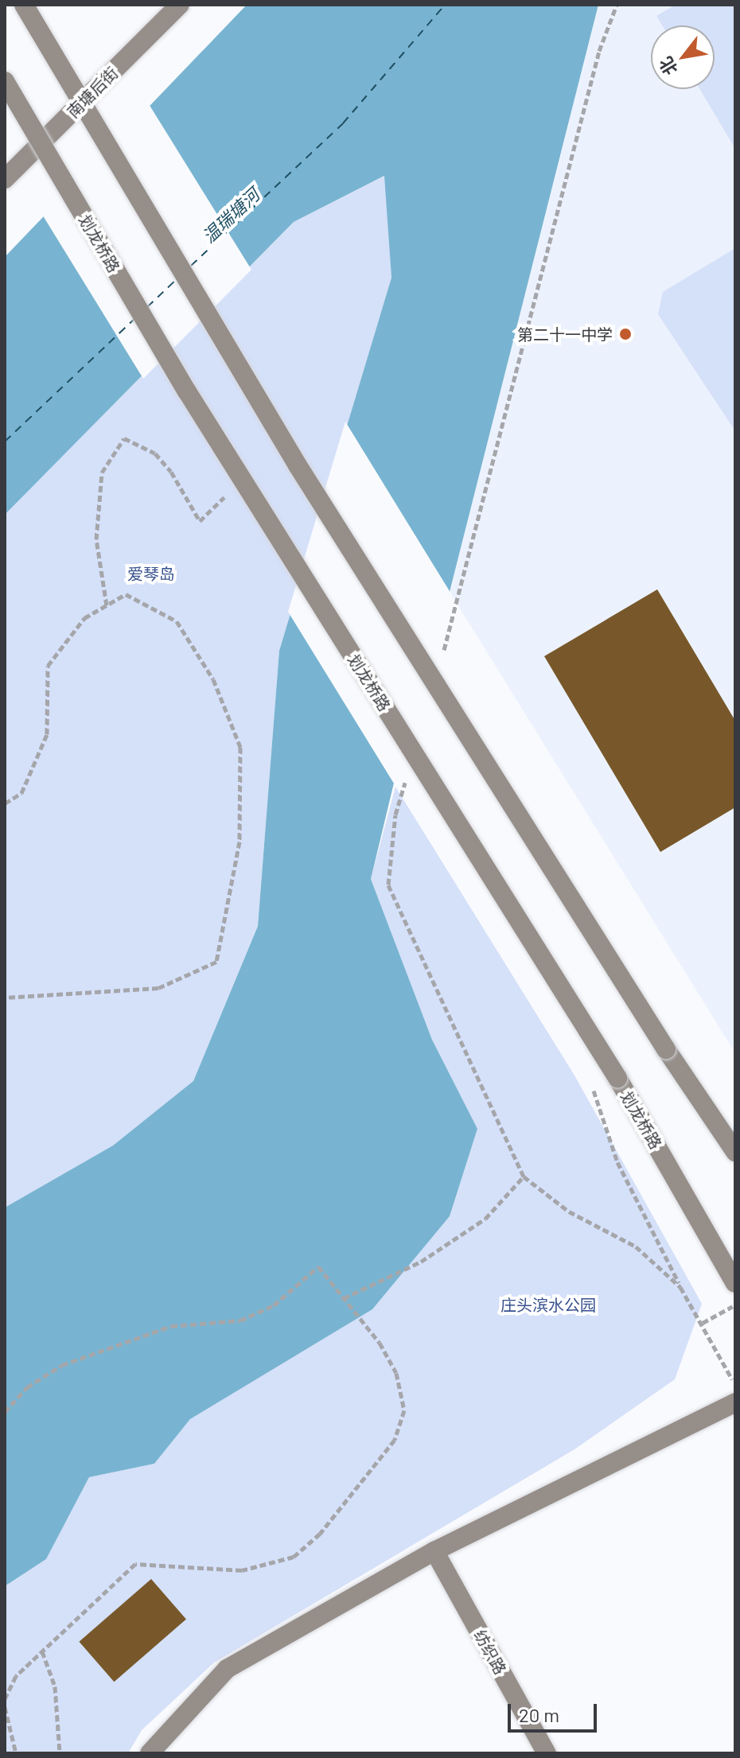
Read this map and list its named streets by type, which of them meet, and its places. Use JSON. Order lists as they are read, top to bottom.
{
  "streets": {
    "main road": ["南塘后街", "划龙桥路", "纺织路"]
  },
  "water": ["温瑞塘河"],
  "parks": ["爱琴岛", "庄头滨水公园"],
  "places": ["第二十一中学"],
  "scale_bar": "20 m",
  "north": "bottom left"
}
